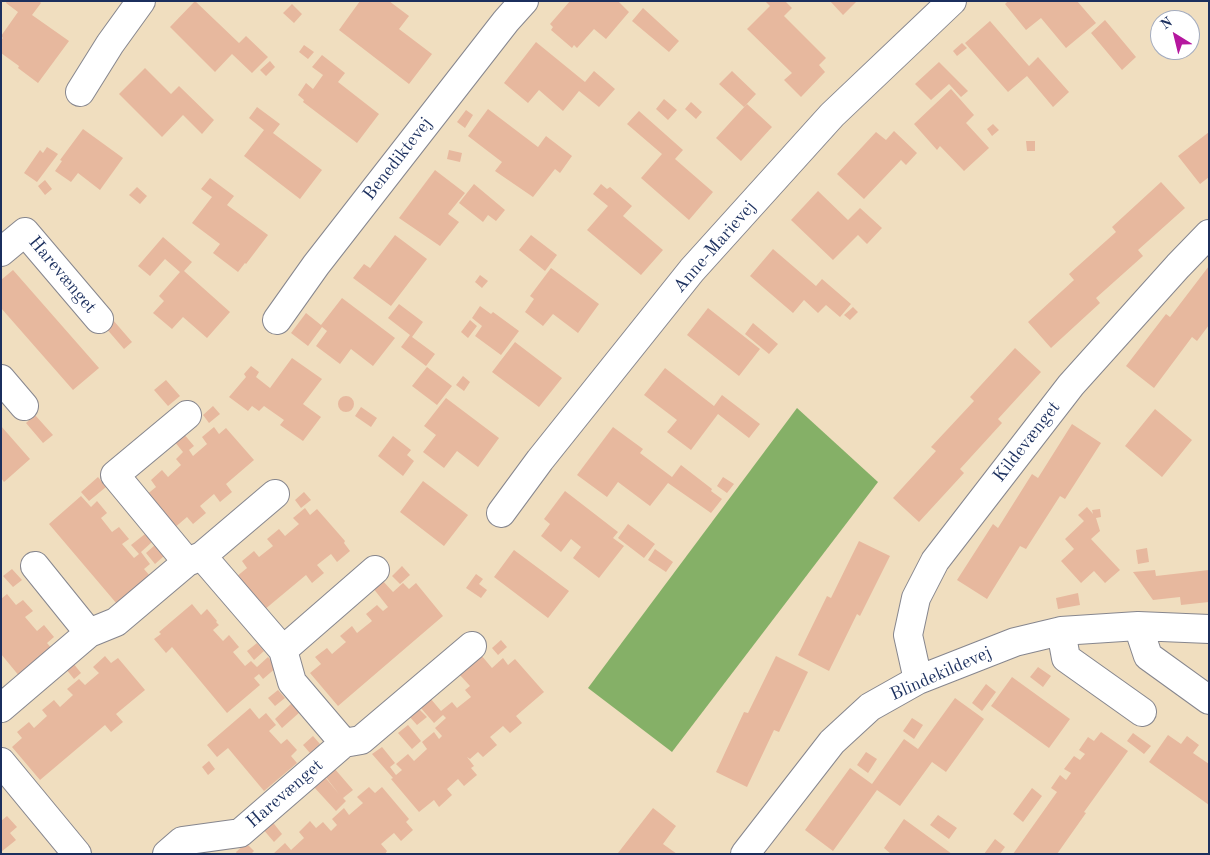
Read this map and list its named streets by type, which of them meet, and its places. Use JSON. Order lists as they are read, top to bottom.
{
  "streets": {
    "street": [
      "Benediktevej",
      "Anne-Marievej",
      "Harevænget",
      "Kildevænget",
      "Blindekildevej"
    ]
  },
  "crossings": [
    ["Kildevænget", "Blindekildevej"]
  ],
  "north": "top left"
}
